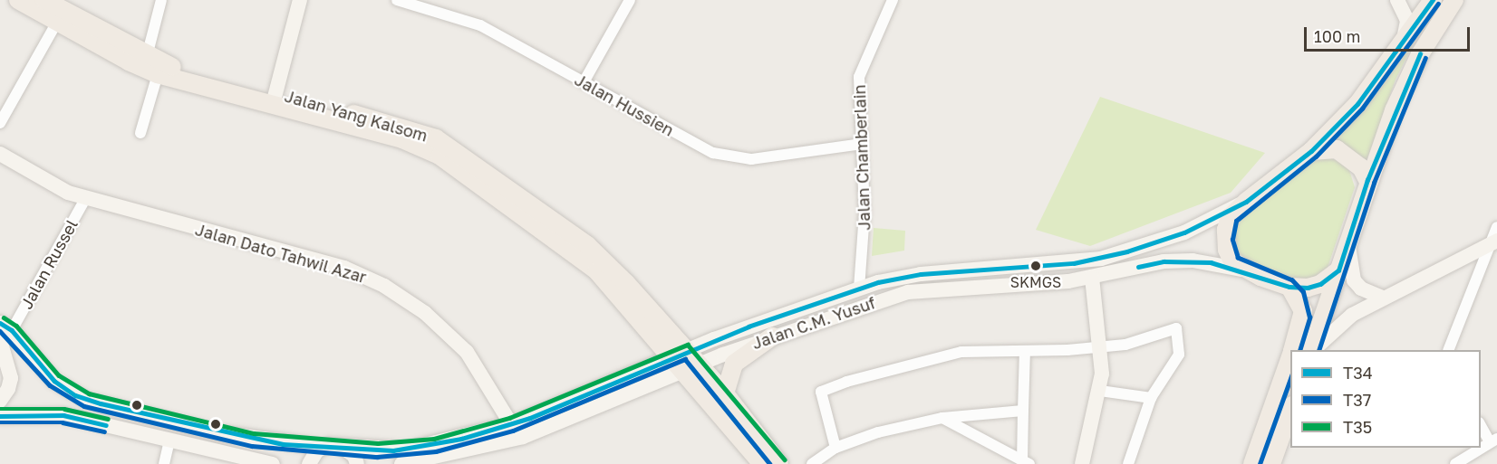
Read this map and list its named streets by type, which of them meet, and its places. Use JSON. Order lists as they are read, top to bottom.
{
  "streets": {
    "main road": ["Jalan Yang Kalsom", "Jalan Dato Tahwil Azar", "Jalan C.M. Yusuf"],
    "street": ["Jalan Hussien", "Jalan Chamberlain", "Jalan Russel"]
  },
  "crossings": [
    ["Jalan Hussien", "Jalan Chamberlain"],
    ["Jalan Yang Kalsom", "Jalan C.M. Yusuf"],
    ["Jalan Chamberlain", "Jalan C.M. Yusuf"],
    ["Jalan Dato Tahwil Azar", "Jalan Russel"],
    ["Jalan Dato Tahwil Azar", "Jalan C.M. Yusuf"]
  ],
  "places": ["SKMGS"],
  "lines": ["transit line T34", "transit line T37", "transit line T35"],
  "legend": ["T34", "T37", "T35"],
  "scale_bar": "100 m"
}
